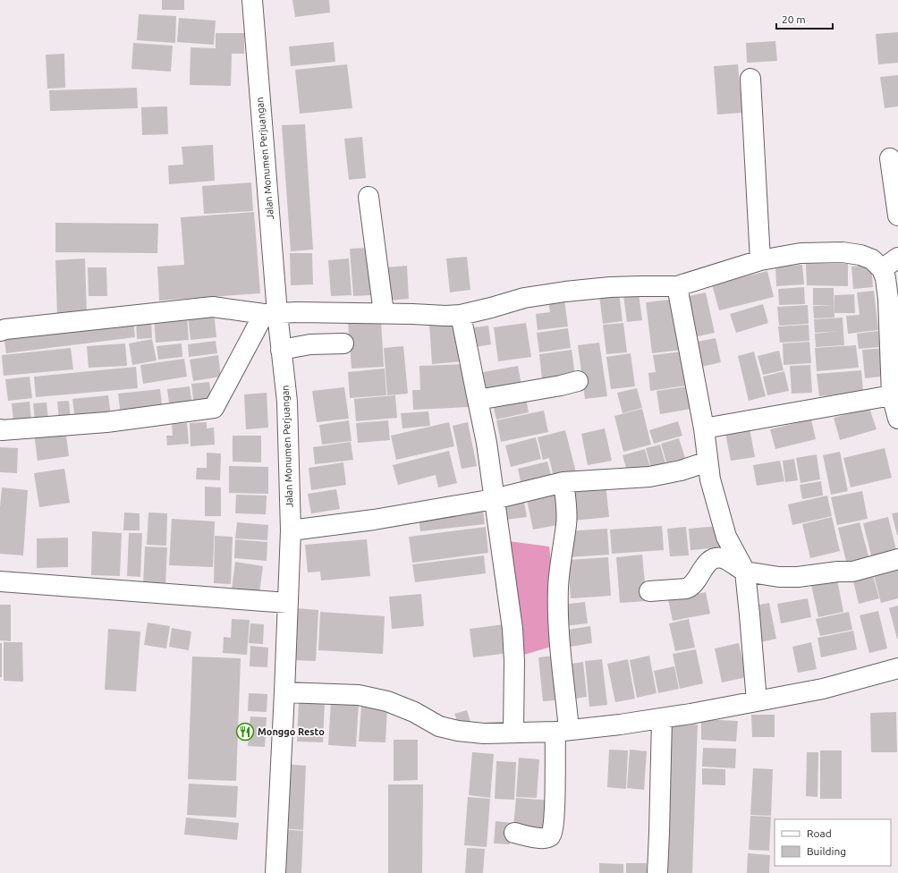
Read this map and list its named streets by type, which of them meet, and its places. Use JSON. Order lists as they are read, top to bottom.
{
  "streets": {
    "street": ["Jalan Monumen Perjuangan"]
  },
  "places": {
    "restaurant": ["Monggo Resto"]
  },
  "legend": ["Road", "Building"],
  "scale_bar": "20 m"
}
